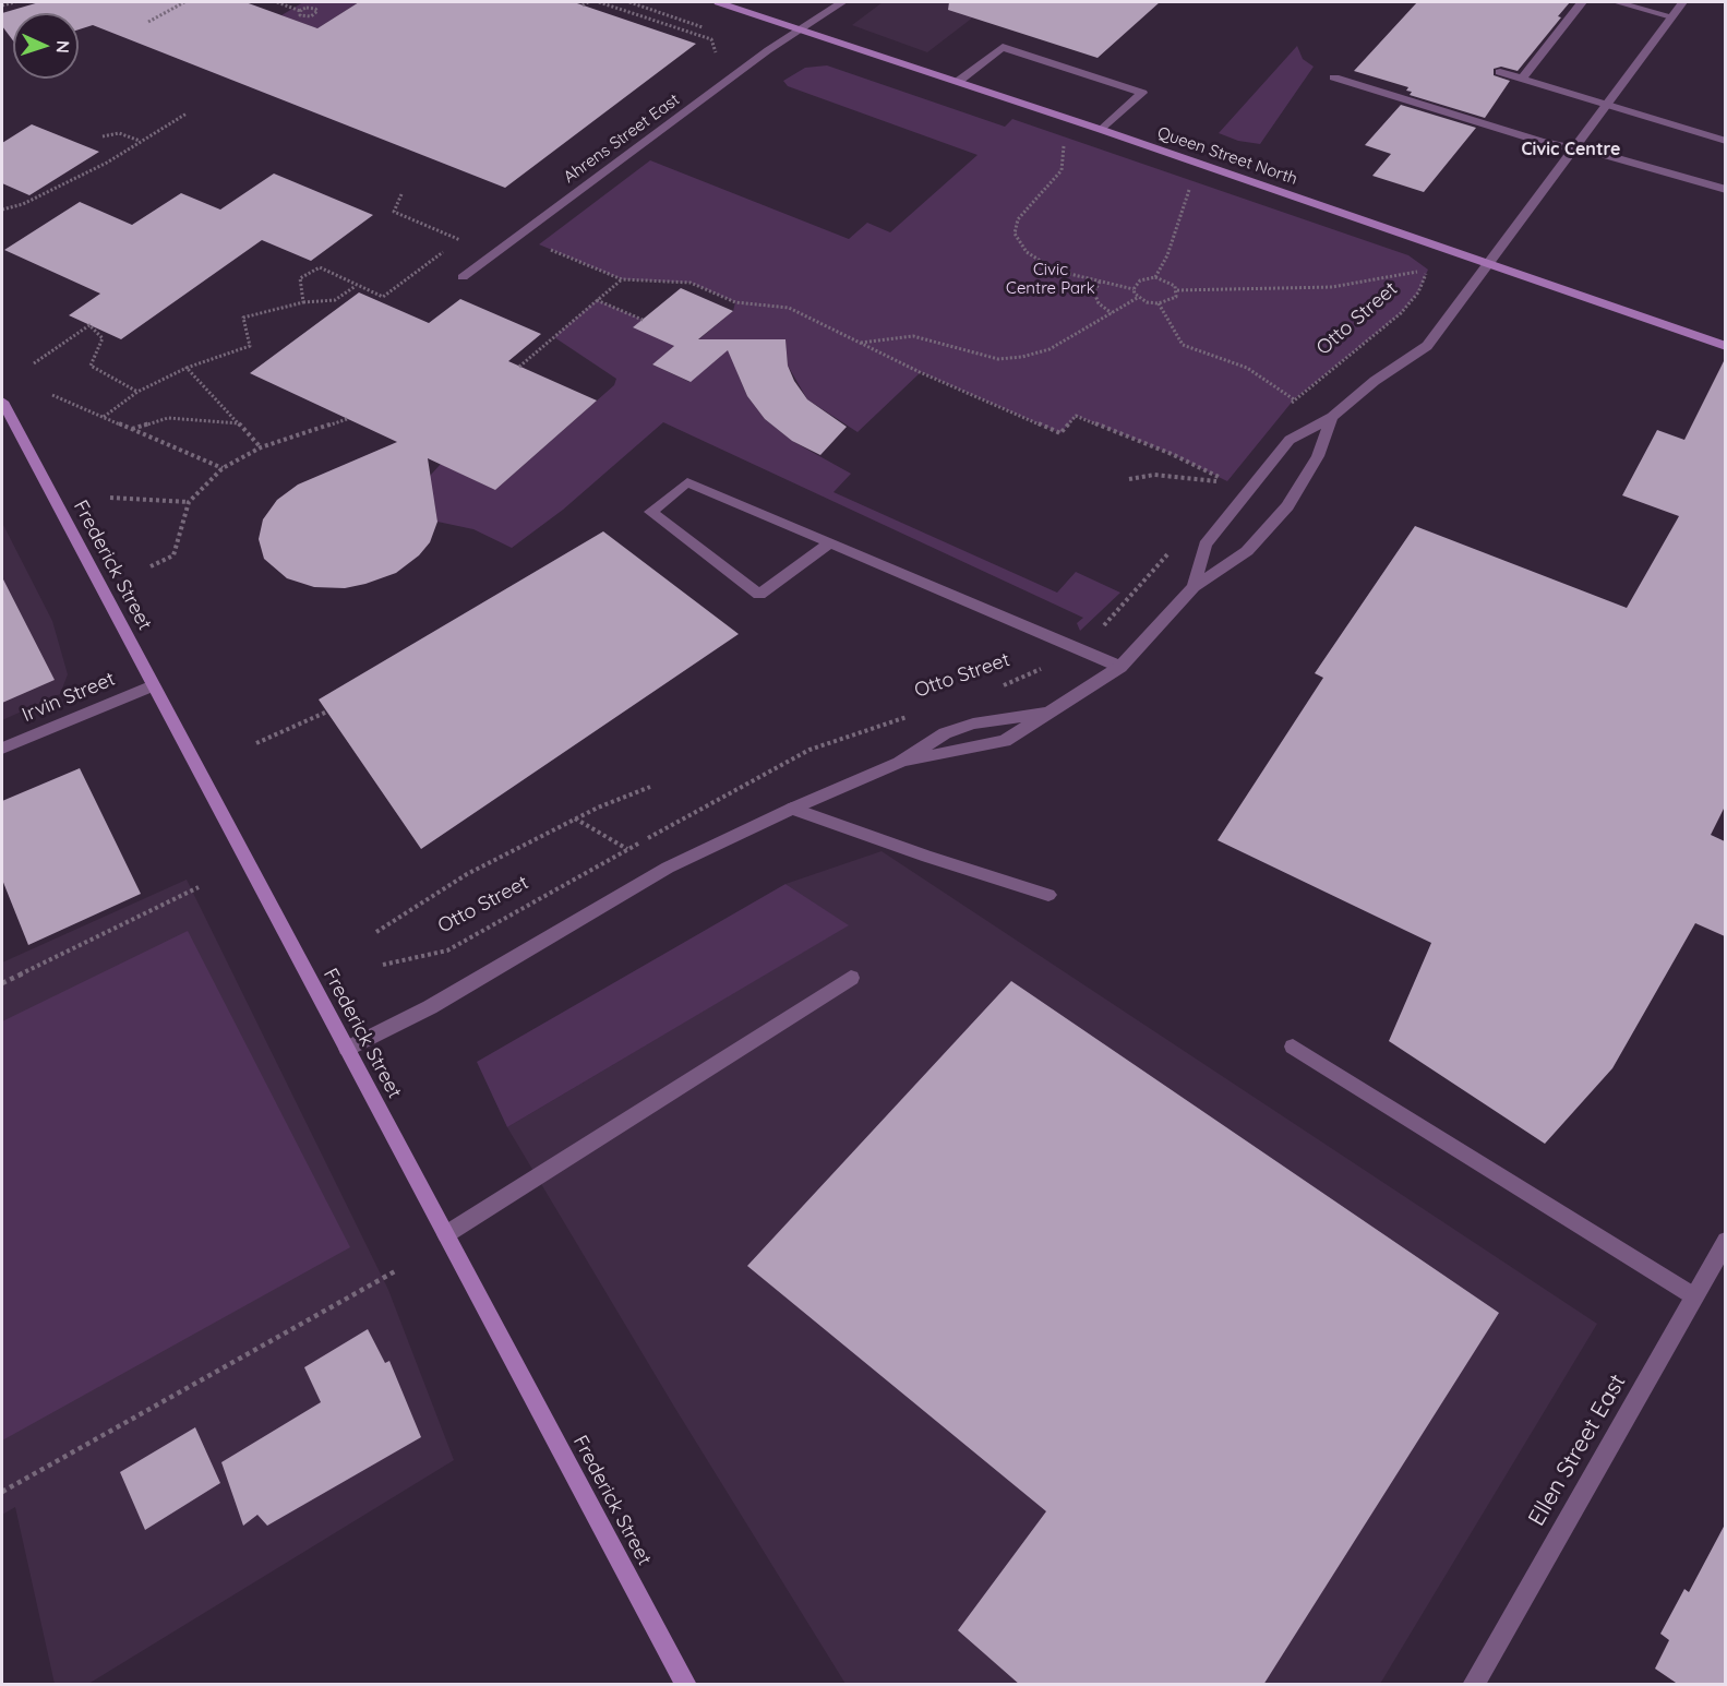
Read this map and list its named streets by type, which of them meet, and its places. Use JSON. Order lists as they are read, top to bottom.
{
  "streets": {
    "main road": ["Queen Street North", "Frederick Street"],
    "street": ["Ahrens Street East", "Irvin Street", "Ellen Street East"],
    "path": ["Otto Street"]
  },
  "crossings": [
    ["Ahrens Street East", "Queen Street North"],
    ["Frederick Street", "Irvin Street"]
  ],
  "districts": ["Civic Centre"],
  "parks": ["Civic Centre Park"],
  "north": "right"
}
